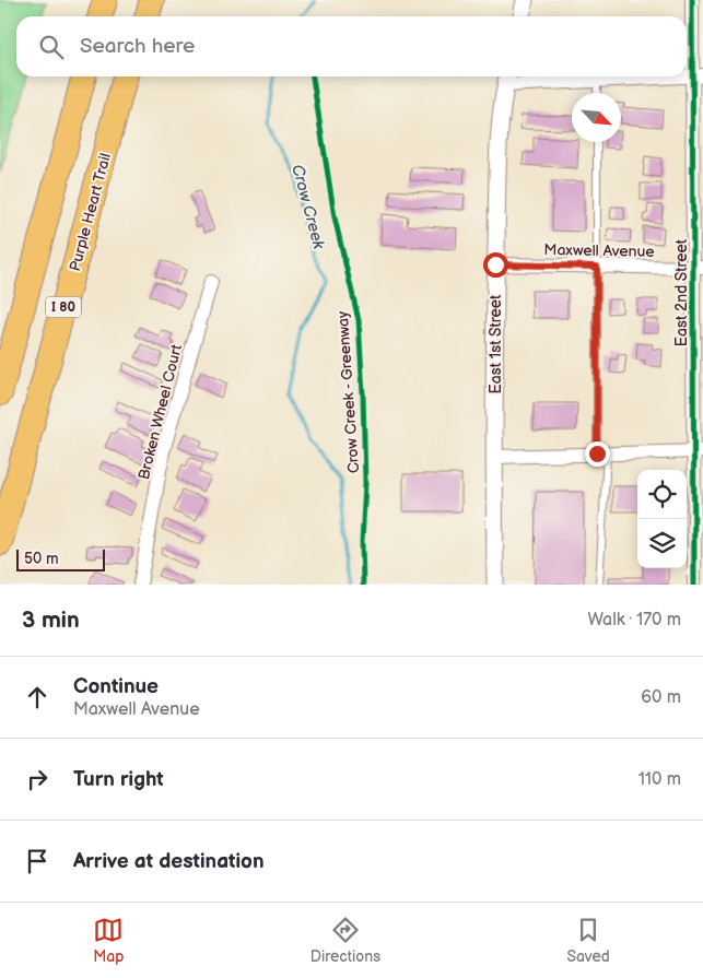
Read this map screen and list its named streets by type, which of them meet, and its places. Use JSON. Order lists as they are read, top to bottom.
{
  "streets": {
    "highway": ["Purple Heart Trail", "I 80"],
    "street": [
      "Maxwell Avenue",
      "East 2nd Street",
      "East 1st Street",
      "Broken Wheel Court"
    ],
    "cycle path": ["Crow Creek - Greenway"]
  },
  "crossings": [
    ["Maxwell Avenue", "East 2nd Street"],
    ["Maxwell Avenue", "East 1st Street"]
  ],
  "water": ["Crow Creek"],
  "scale_bar": "50 m",
  "north": "bottom right",
  "page": {
    "search": "Search here",
    "scale": "50 m",
    "heading": ["3 min", "Walk · 170 m"],
    "list": [
      ["Continue", "Maxwell Avenue", "60 m"],
      ["Turn right", "110 m"],
      "Arrive at destination"
    ],
    "nav": ["Map", "Directions", "Saved"]
  }
}
